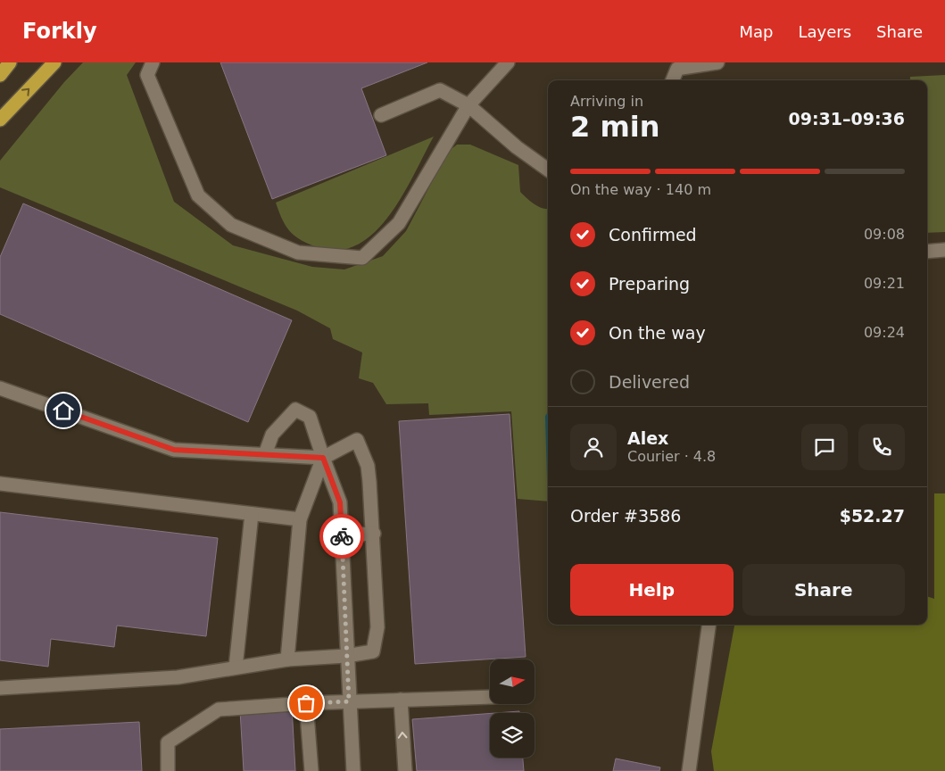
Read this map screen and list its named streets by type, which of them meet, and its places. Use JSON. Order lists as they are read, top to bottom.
{
  "north": "right",
  "page": {
    "header": "Forkly",
    "nav": ["Map", "Layers", "Share"],
    "heading": ["2 min", "Arriving in", "09:31–09:36"],
    "panel": [
      "Alex",
      "Courier · 4.8",
      "Order #3586",
      "$52.27"
    ],
    "bar": "On the way · 140 m",
    "list": [
      ["Confirmed", "09:08"],
      ["Preparing", "09:21"],
      ["On the way", "09:24"],
      "Delivered"
    ],
    "buttons": ["Help", "Share"]
  }
}
